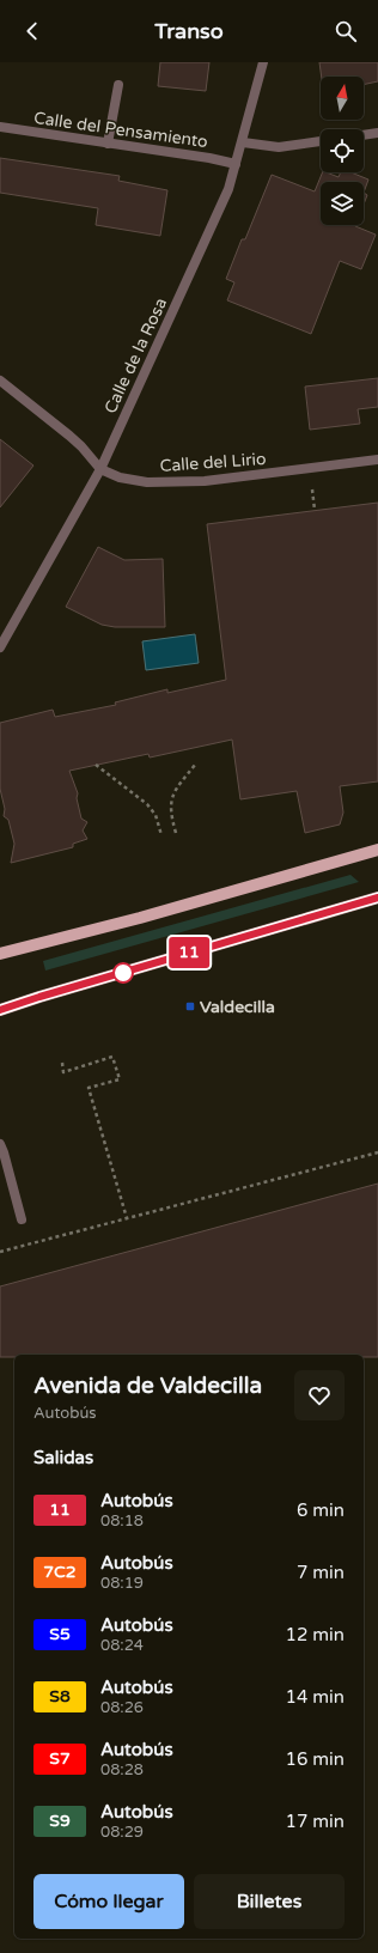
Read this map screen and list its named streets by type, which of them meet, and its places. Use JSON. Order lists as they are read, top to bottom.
{
  "streets": {
    "street": ["Calle del Pensamiento", "Calle de la Rosa", "Calle del Lirio"]
  },
  "crossings": [
    ["Calle del Pensamiento", "Calle de la Rosa"],
    ["Calle de la Rosa", "Calle del Lirio"]
  ],
  "places": {
    "transit": ["Valdecilla"]
  },
  "lines": ["bus line 11"],
  "north": "top",
  "page": {
    "header": "Transo",
    "on_map": "11",
    "heading": [
      ["Avenida de Valdecilla", "Autobús"],
      "Salidas"
    ],
    "list": [
      {
        "mark": "11",
        "name": "Autobús",
        "note": "08:18",
        "value": "6 min"
      },
      {
        "mark": "7C2",
        "name": "Autobús",
        "note": "08:19",
        "value": "7 min"
      },
      {
        "mark": "S5",
        "name": "Autobús",
        "note": "08:24",
        "value": "12 min"
      },
      {
        "mark": "S8",
        "name": "Autobús",
        "note": "08:26",
        "value": "14 min"
      },
      {
        "mark": "S7",
        "name": "Autobús",
        "note": "08:28",
        "value": "16 min"
      },
      {
        "mark": "S9",
        "name": "Autobús",
        "note": "08:29",
        "value": "17 min"
      }
    ],
    "buttons": ["Cómo llegar", "Billetes"]
  }
}
